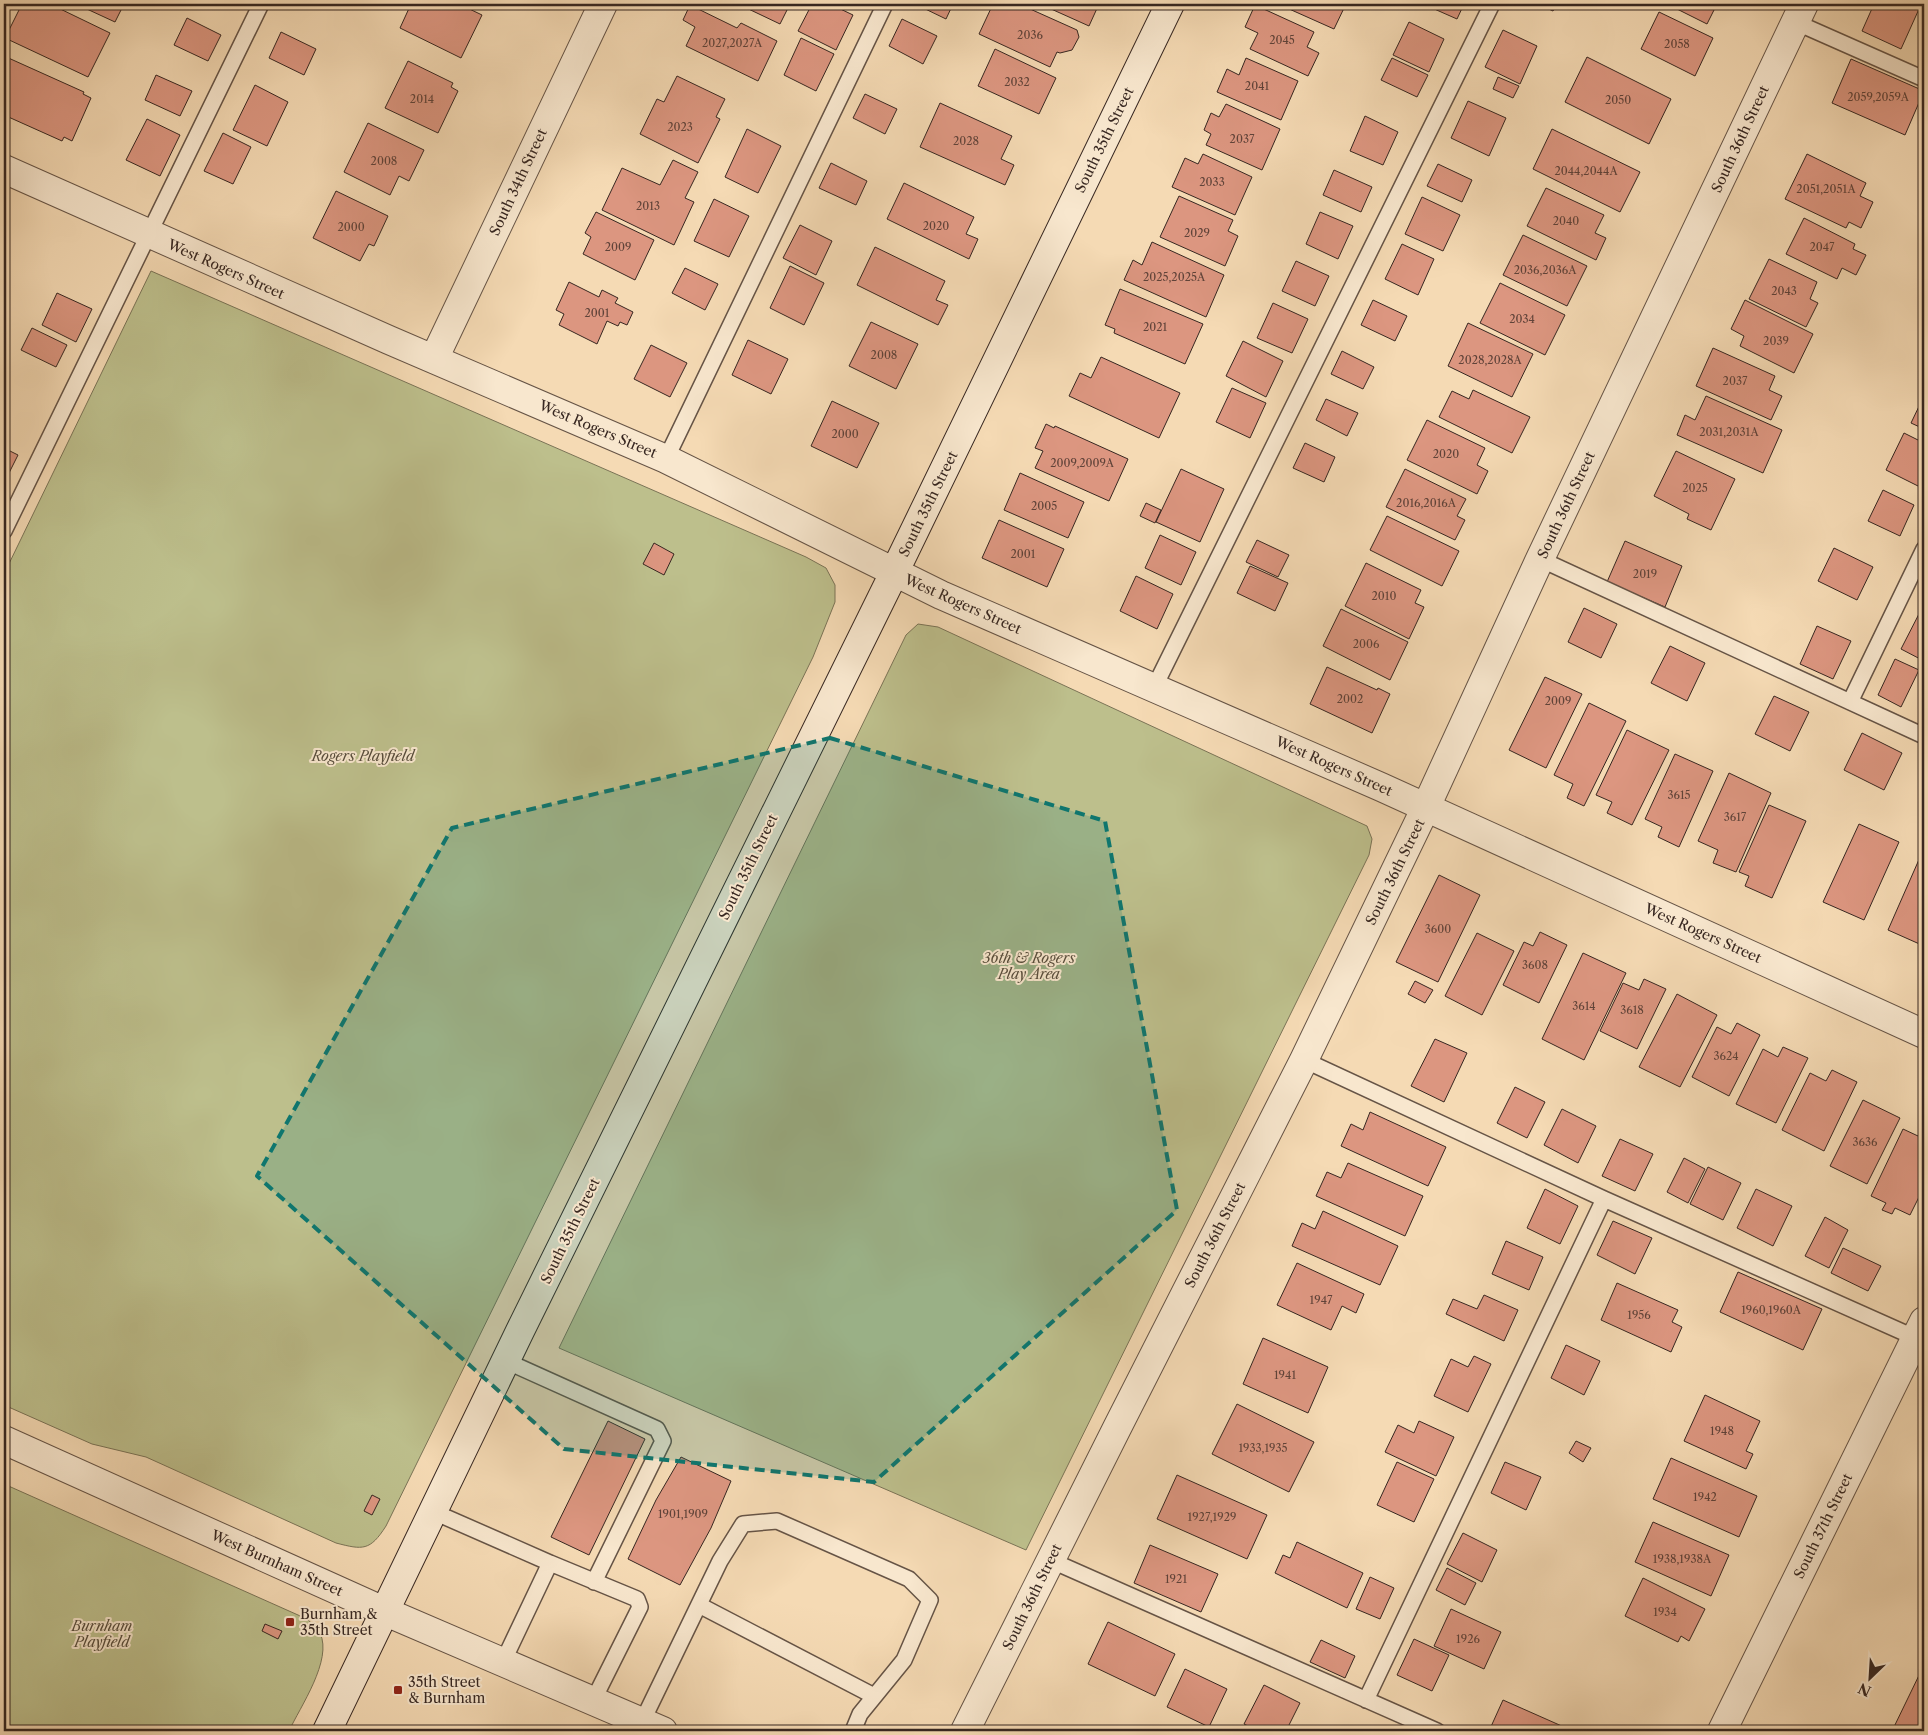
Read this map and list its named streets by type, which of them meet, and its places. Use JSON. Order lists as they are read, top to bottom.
{
  "streets": {
    "street": [
      "South 36th Street",
      "South 35th Street",
      "South 34th Street",
      "West Rogers Street",
      "South 37th Street",
      "West Burnham Street"
    ]
  },
  "crossings": [
    ["South 36th Street", "West Rogers Street"],
    ["South 35th Street", "West Rogers Street"],
    ["South 35th Street", "West Burnham Street"],
    ["South 34th Street", "West Rogers Street"]
  ],
  "parks": ["Rogers Playfield", "36th & Rogers Play Area", "Burnham Playfield"],
  "places": {
    "transit": ["Burnham & 35th Street", "35th Street & Burnham"]
  },
  "house_numbers": [
    "2036",
    "2045",
    "2027,2027A",
    "2058",
    "2032",
    "2041",
    "2059,2059A",
    "2014",
    "2050",
    "2023",
    "2037",
    "2028",
    "2008",
    "2044,2044A",
    "2033",
    "2051,2051A",
    "2013",
    "2040",
    "2020",
    "2000",
    "2029",
    "2009",
    "2047",
    "2036,2036A",
    "2025,2025A",
    "2043",
    "2001",
    "2034",
    "2021",
    "2039",
    "2008",
    "2028,2028A",
    "2037",
    "2031,2031A",
    "2000",
    "2020",
    "2009,2009A",
    "2025",
    "2016,2016A",
    "2005",
    "2001",
    "2019",
    "2010",
    "2006",
    "2002",
    "2009",
    "3615",
    "3617",
    "3600",
    "3608",
    "3614",
    "3618",
    "3624",
    "3636",
    "1947",
    "1960,1960A",
    "1956",
    "1941",
    "1948",
    "1933,1935",
    "1942",
    "1901,1909",
    "1927,1929",
    "1938,1938A",
    "1921",
    "1934",
    "1926"
  ],
  "north": "bottom left"
}
